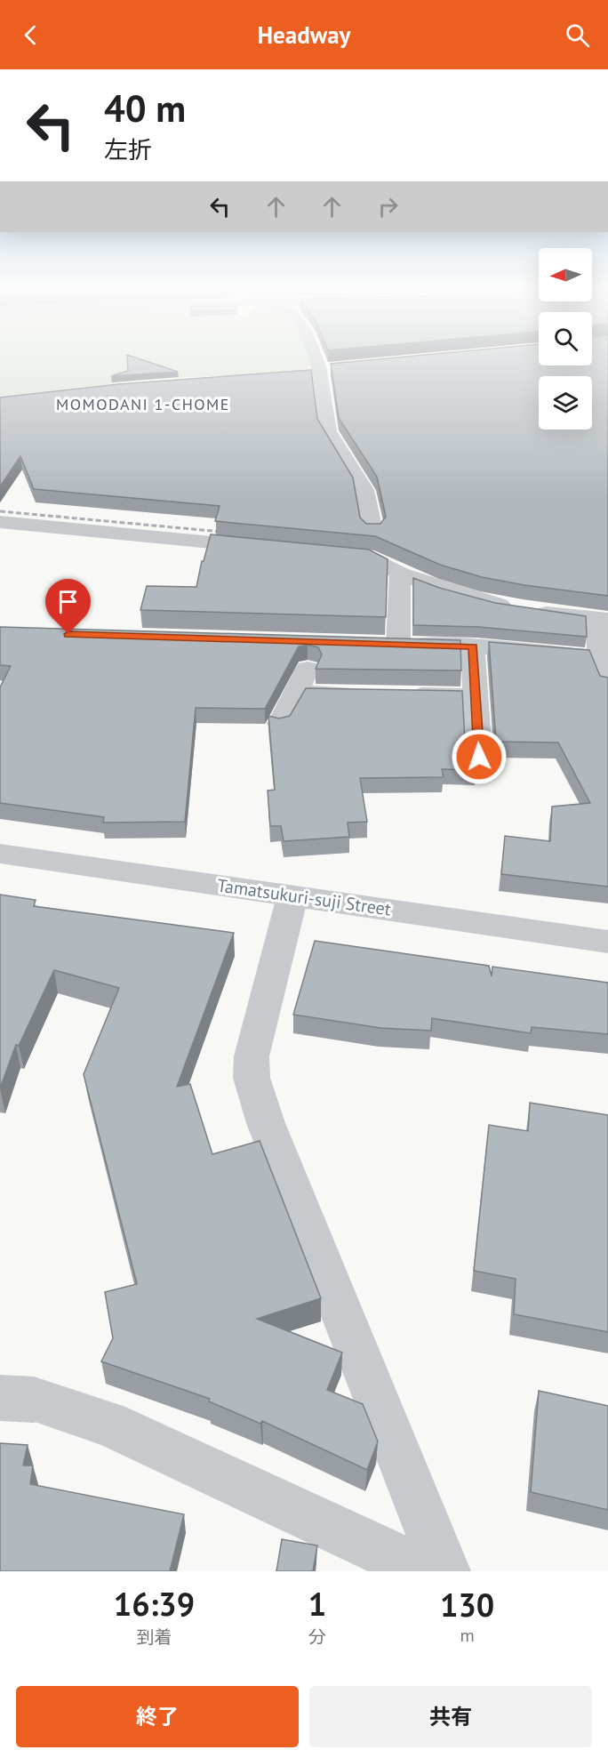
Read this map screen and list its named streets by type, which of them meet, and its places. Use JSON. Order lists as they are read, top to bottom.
{
  "streets": {
    "street": ["Tamatsukuri-suji Street"]
  },
  "districts": ["MOMODANI 1-CHOME"],
  "north": "left",
  "page": {
    "header": "Headway",
    "turn": ["40 m", "左折"],
    "eta": [
      "16:39",
      "到着",
      "1",
      "分",
      "130",
      "m"
    ],
    "buttons": ["終了", "共有"]
  }
}
